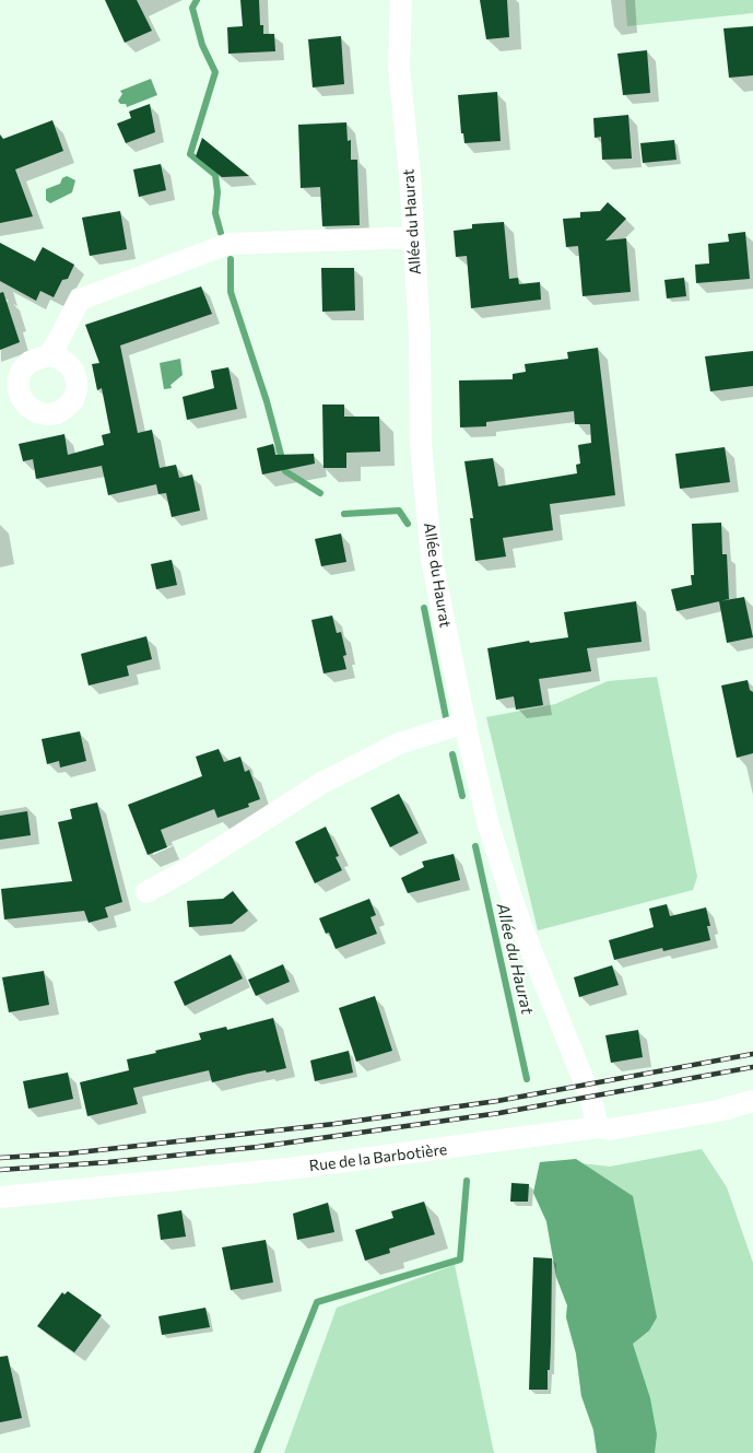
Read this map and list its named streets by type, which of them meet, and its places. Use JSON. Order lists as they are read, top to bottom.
{
  "streets": {
    "street": ["Allée du Haurat", "Rue de la Barbotière"]
  },
  "crossings": [
    ["Allée du Haurat", "Rue de la Barbotière"]
  ],
  "water": ["Allée du Haurat"]
}
